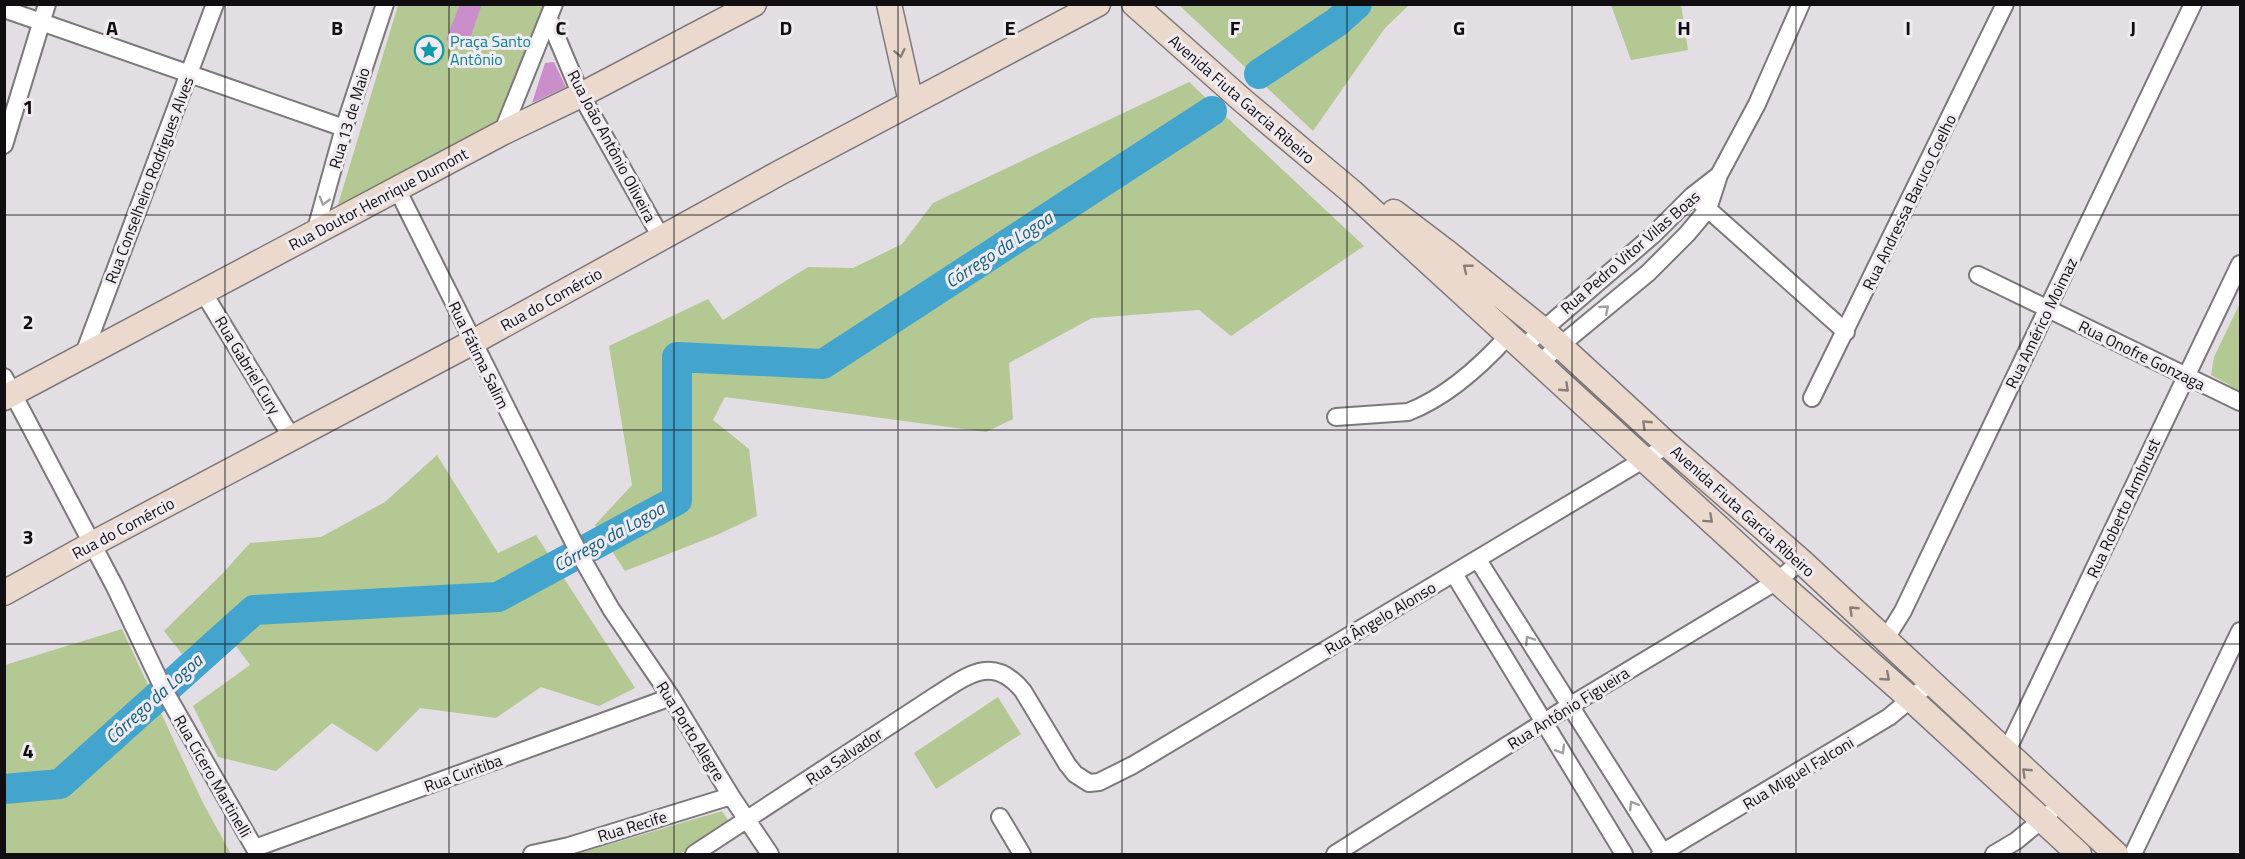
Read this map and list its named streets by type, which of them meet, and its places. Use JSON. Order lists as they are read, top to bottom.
{
  "streets": {
    "main road": ["Avenida Fiuta Garcia Ribeiro", "Rua Doutor Henrique Dumont", "Rua do Comércio"],
    "street": [
      "Rua 13 de Maio",
      "Rua João Antônio Oliveira",
      "Rua Conselheiro Rodrigues Alves",
      "Rua Andressa Baruco Coelho",
      "Rua Pedro Vitor Vilas Boas",
      "Rua Américo Moimaz",
      "Rua Fátima Salim",
      "Rua Onofre Gonzaga",
      "Rua Gabriel Cury",
      "Rua Roberto Armbrust",
      "Rua Ângelo Alonso",
      "Rua Antônio Figueira",
      "Rua Porto Alegre",
      "Rua Salvador",
      "Rua Curitiba",
      "Rua Miguel Falconi",
      "Rua Cícero Martinelli",
      "Rua Recife"
    ]
  },
  "crossings": [
    ["Avenida Fiuta Garcia Ribeiro", "Rua Pedro Vitor Vilas Boas"],
    ["Avenida Fiuta Garcia Ribeiro", "Rua Américo Moimaz"],
    ["Avenida Fiuta Garcia Ribeiro", "Rua Roberto Armbrust"],
    ["Avenida Fiuta Garcia Ribeiro", "Rua Ângelo Alonso"],
    ["Avenida Fiuta Garcia Ribeiro", "Rua Antônio Figueira"],
    ["Avenida Fiuta Garcia Ribeiro", "Rua Miguel Falconi"],
    ["Rua 13 de Maio", "Rua Doutor Henrique Dumont"],
    ["Rua João Antônio Oliveira", "Rua Doutor Henrique Dumont"],
    ["Rua João Antônio Oliveira", "Rua do Comércio"],
    ["Rua Conselheiro Rodrigues Alves", "Rua Doutor Henrique Dumont"],
    ["Rua Doutor Henrique Dumont", "Rua Fátima Salim"],
    ["Rua Doutor Henrique Dumont", "Rua Gabriel Cury"],
    ["Rua Doutor Henrique Dumont", "Rua Cícero Martinelli"],
    ["Rua do Comércio", "Rua Fátima Salim"],
    ["Rua do Comércio", "Rua Gabriel Cury"],
    ["Rua do Comércio", "Rua Cícero Martinelli"],
    ["Rua Américo Moimaz", "Rua Onofre Gonzaga"],
    ["Rua Fátima Salim", "Rua Porto Alegre"],
    ["Rua Onofre Gonzaga", "Rua Roberto Armbrust"],
    ["Rua Ângelo Alonso", "Rua Salvador"],
    ["Rua Porto Alegre", "Rua Salvador"],
    ["Rua Porto Alegre", "Rua Curitiba"],
    ["Rua Porto Alegre", "Rua Recife"],
    ["Rua Curitiba", "Rua Cícero Martinelli"]
  ],
  "one_way": ["Rua 13 de Maio"],
  "water": ["Córrego da Logoa"],
  "places": {
    "place": ["Praça Santo Antônio"]
  },
  "grid": {
    "columns": [
      "A",
      "B",
      "C",
      "D",
      "E",
      "F",
      "G",
      "H",
      "I",
      "J"
    ],
    "rows": [
      "1",
      "2",
      "3",
      "4"
    ]
  }
}
